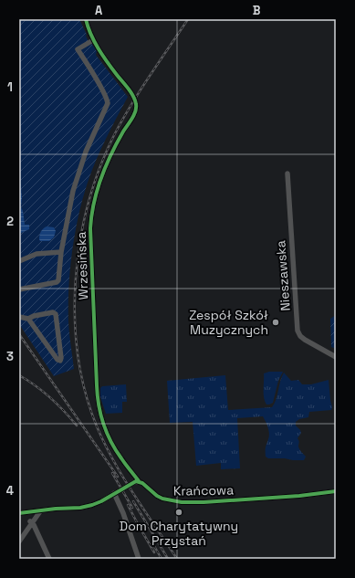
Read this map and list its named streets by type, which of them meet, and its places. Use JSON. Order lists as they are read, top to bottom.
{
  "streets": {
    "street": ["Wrzesińska", "Nieszawska", "Krańcowa"]
  },
  "crossings": [
    ["Wrzesińska", "Krańcowa"]
  ],
  "places": ["Zespół Szkół Muzycznych", "Dom Charytatywny Przystań"],
  "grid": {
    "columns": ["A", "B"],
    "rows": [
      "1",
      "2",
      "3",
      "4"
    ]
  }
}
